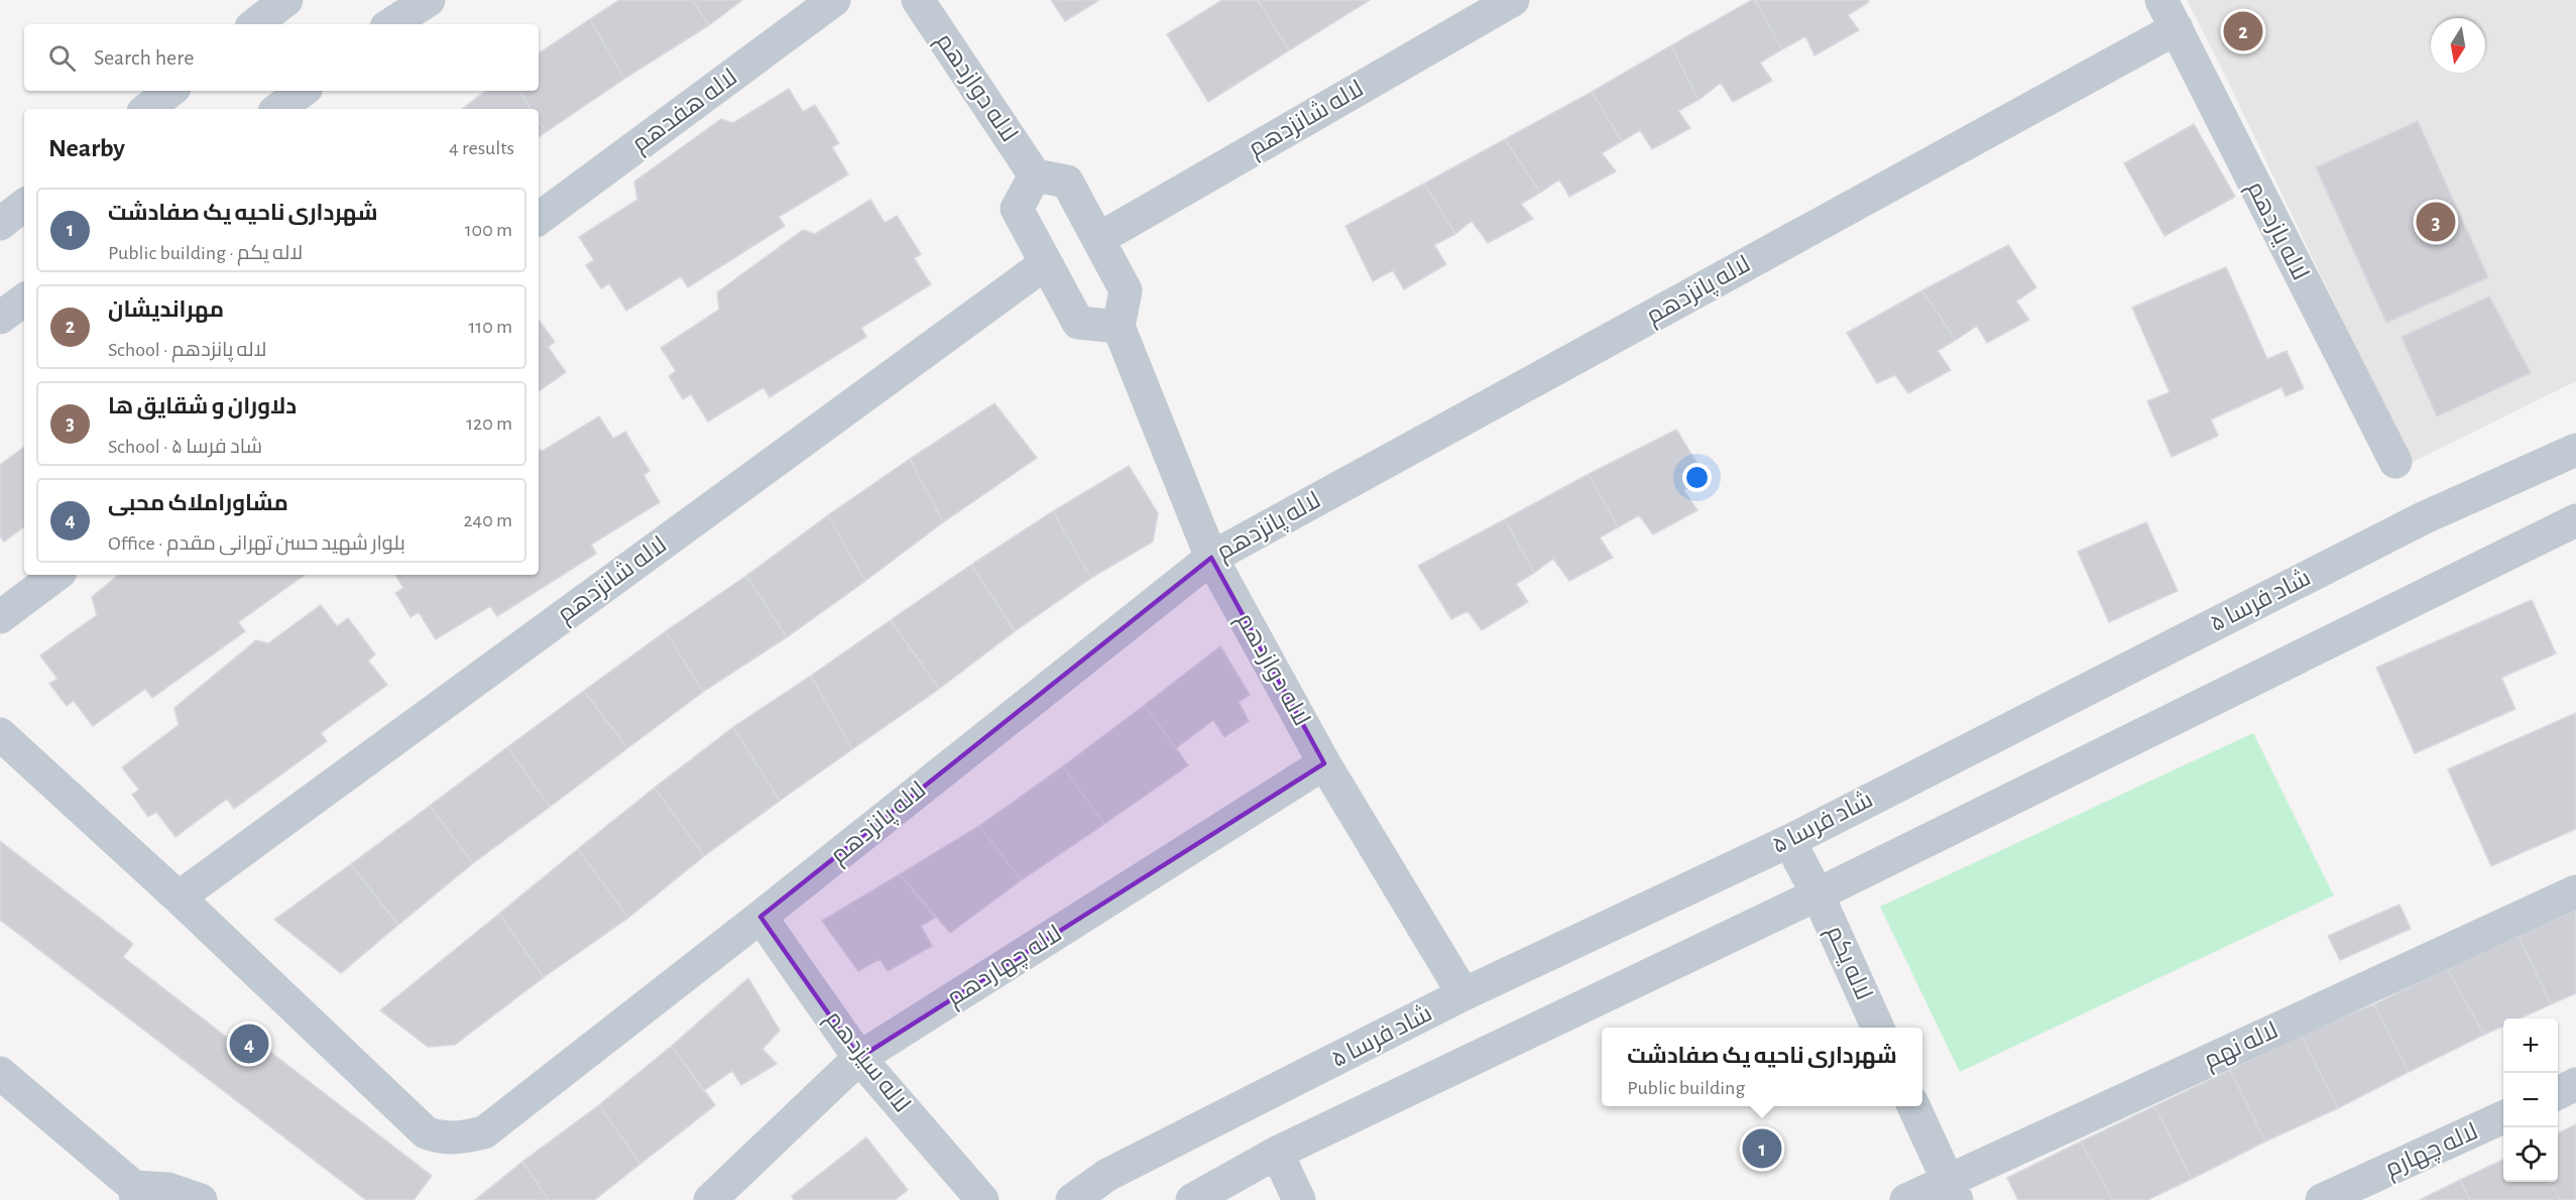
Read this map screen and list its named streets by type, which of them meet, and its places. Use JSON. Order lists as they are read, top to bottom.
{
  "streets": {
    "street": [
      "لاله دوازدهم",
      "لاله هفدهم",
      "لاله شانزدهم",
      "لاله یازدهم",
      "لاله پانزدهم",
      "شاد فرسا ۵",
      "لاله یکم",
      "لاله چهاردهم",
      "لاله نهم",
      "لاله سیزدهم",
      "لاله چهارم"
    ]
  },
  "crossings": [
    ["لاله دوازدهم", "لاله پانزدهم"],
    ["لاله دوازدهم", "شاد فرسا ۵"],
    ["لاله دوازدهم", "لاله چهاردهم"],
    ["لاله شانزدهم", "لاله پانزدهم"],
    ["لاله یازدهم", "لاله پانزدهم"],
    ["لاله پانزدهم", "لاله سیزدهم"],
    ["شاد فرسا ۵", "لاله یکم"],
    ["لاله چهاردهم", "لاله سیزدهم"]
  ],
  "north": "bottom",
  "page": {
    "pins": [
      "2",
      "3",
      "4",
      "1"
    ],
    "search": "Search here",
    "heading": ["Nearby", "4 results"],
    "list": [
      {
        "mark": "1",
        "name": "شهرداری ناحیه یک صفادشت",
        "note": "Public building · لاله یکم",
        "value": "100 m"
      },
      {
        "mark": "2",
        "name": "مهراندیشان",
        "note": "School · لاله پانزدهم",
        "value": "110 m"
      },
      {
        "mark": "3",
        "name": "دلاوران و شقایق ها",
        "note": "School · شاد فرسا ۵",
        "value": "120 m"
      },
      {
        "mark": "4",
        "name": "مشاوراملاک محبی",
        "note": "Office · بلوار شهید حسن تهرانی مقدم",
        "value": "240 m"
      }
    ],
    "map_buttons": ["+", "−"],
    "popup": ["شهرداری ناحیه یک صفادشت", "Public building"]
  }
}
